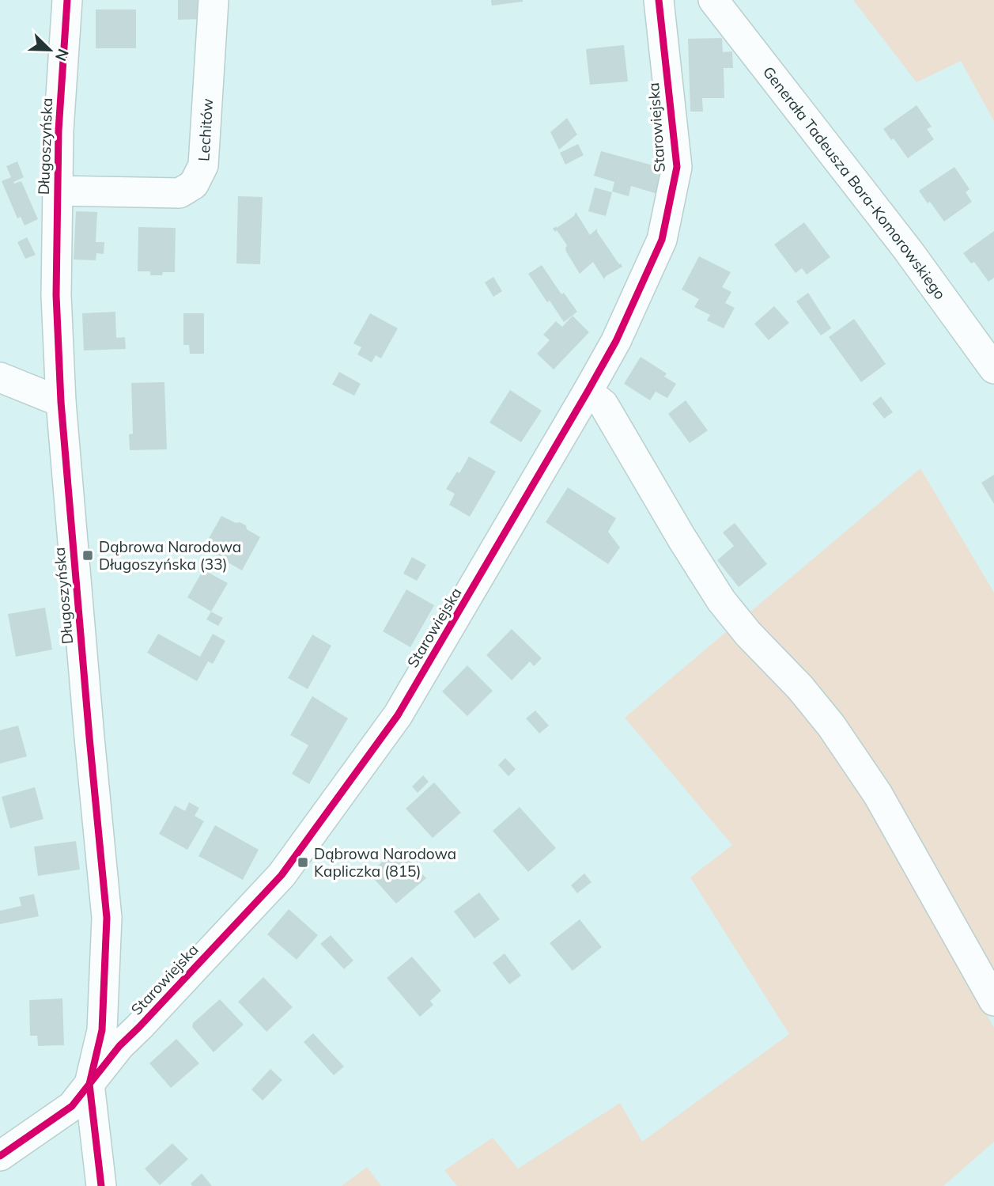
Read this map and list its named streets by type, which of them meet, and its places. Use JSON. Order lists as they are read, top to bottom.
{
  "streets": {
    "street": [
      "Starowiejska",
      "Lechitów",
      "Długoszyńska",
      "Generała Tadeusza Bora-Komorowskiego"
    ]
  },
  "crossings": [
    ["Starowiejska", "Długoszyńska"],
    ["Lechitów", "Długoszyńska"]
  ],
  "places": {
    "transit": ["Dąbrowa Narodowa Długoszyńska (33)", "Dąbrowa Narodowa Kapliczka (815)"]
  },
  "north": "bottom right"
}
